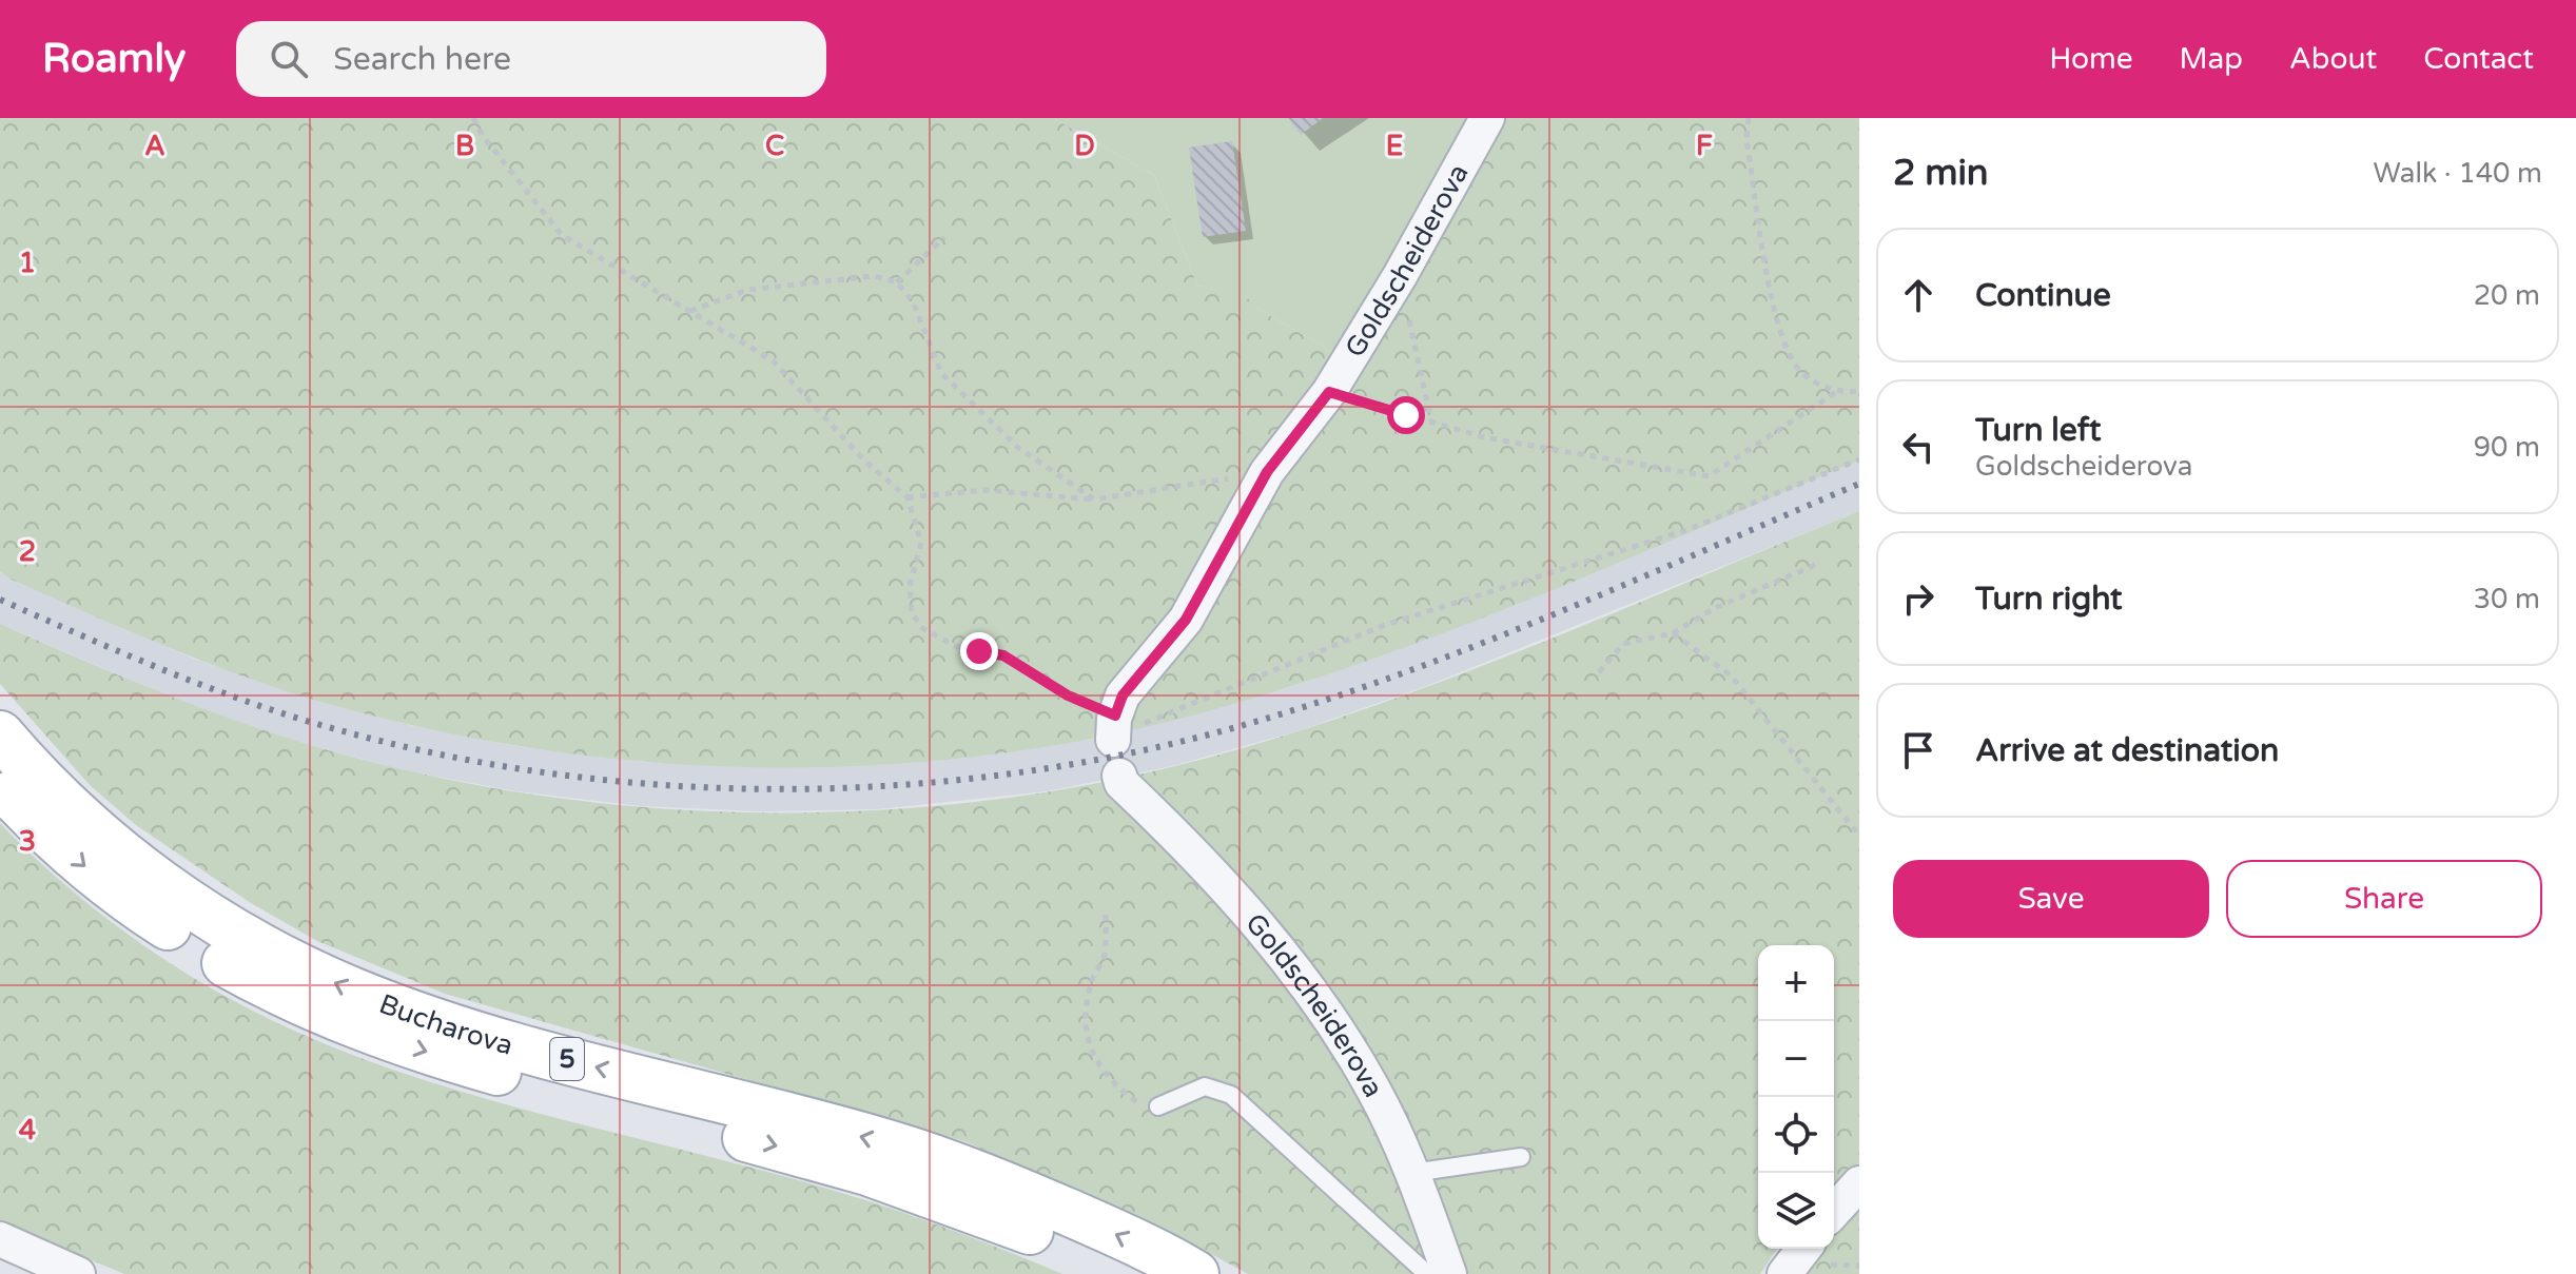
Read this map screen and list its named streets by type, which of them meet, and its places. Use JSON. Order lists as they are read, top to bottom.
{
  "streets": {
    "main road": ["Bucharova", "5"],
    "street": ["Goldscheiderova"]
  },
  "page": {
    "header": "Roamly",
    "search": "Search here",
    "nav": [
      "Home",
      "Map",
      "About",
      "Contact"
    ],
    "heading": ["2 min", "Walk · 140 m"],
    "list": [
      ["Continue", "20 m"],
      ["Turn left", "Goldscheiderova", "90 m"],
      ["Turn right", "30 m"],
      "Arrive at destination"
    ],
    "buttons": ["Save", "Share"],
    "map_buttons": ["+", "−"]
  },
  "grid": {
    "columns": [
      "A",
      "B",
      "C",
      "D",
      "E",
      "F"
    ],
    "rows": [
      "1",
      "2",
      "3",
      "4"
    ]
  }
}
